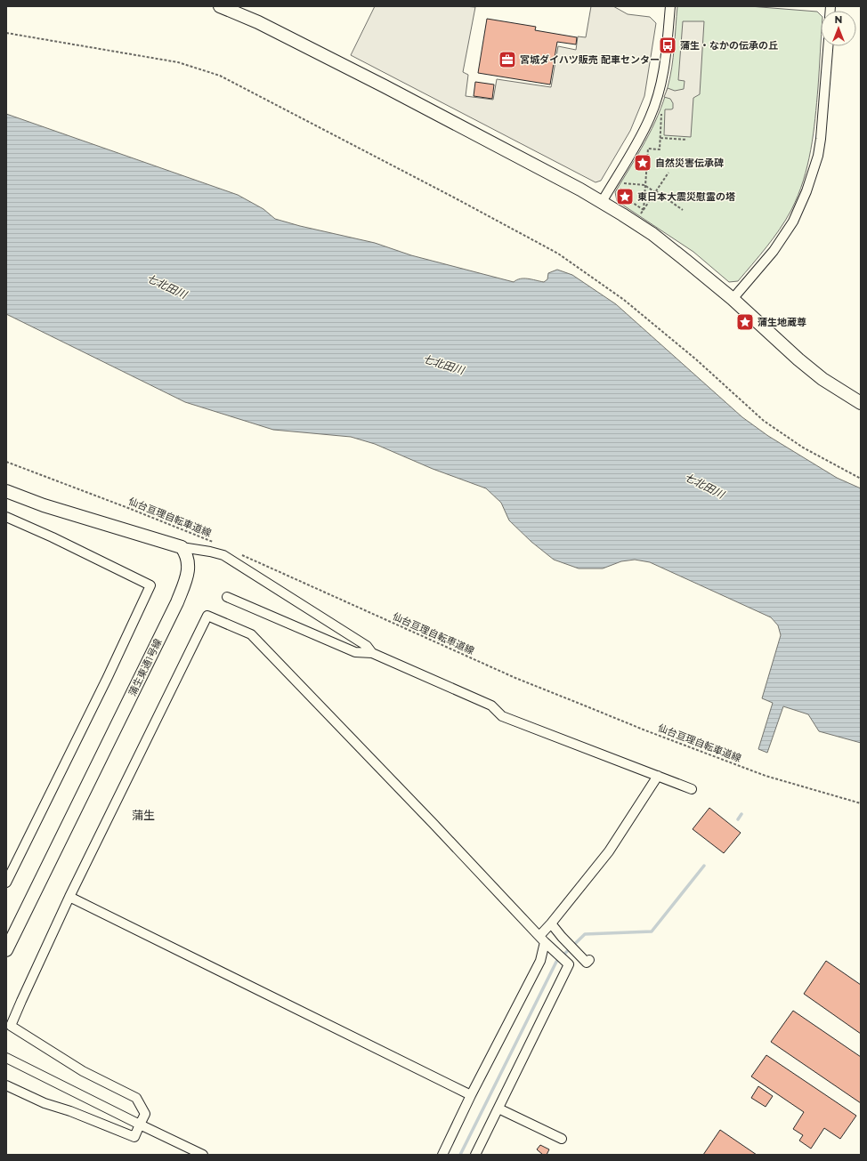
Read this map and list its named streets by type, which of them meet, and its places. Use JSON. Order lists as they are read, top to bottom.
{
  "streets": {
    "street": ["蒲生東通1号線"],
    "path": ["仙台亘理自転車道線"]
  },
  "districts": ["蒲生"],
  "water": ["七北田川"],
  "places": {
    "bus stop": ["蒲生・なかの伝承の丘"],
    "office": ["宮城ダイハツ販売 配車センター"],
    "place": ["自然災害伝承碑", "東日本大震災慰霊の塔", "蒲生地蔵尊"]
  },
  "north": "top"
}
